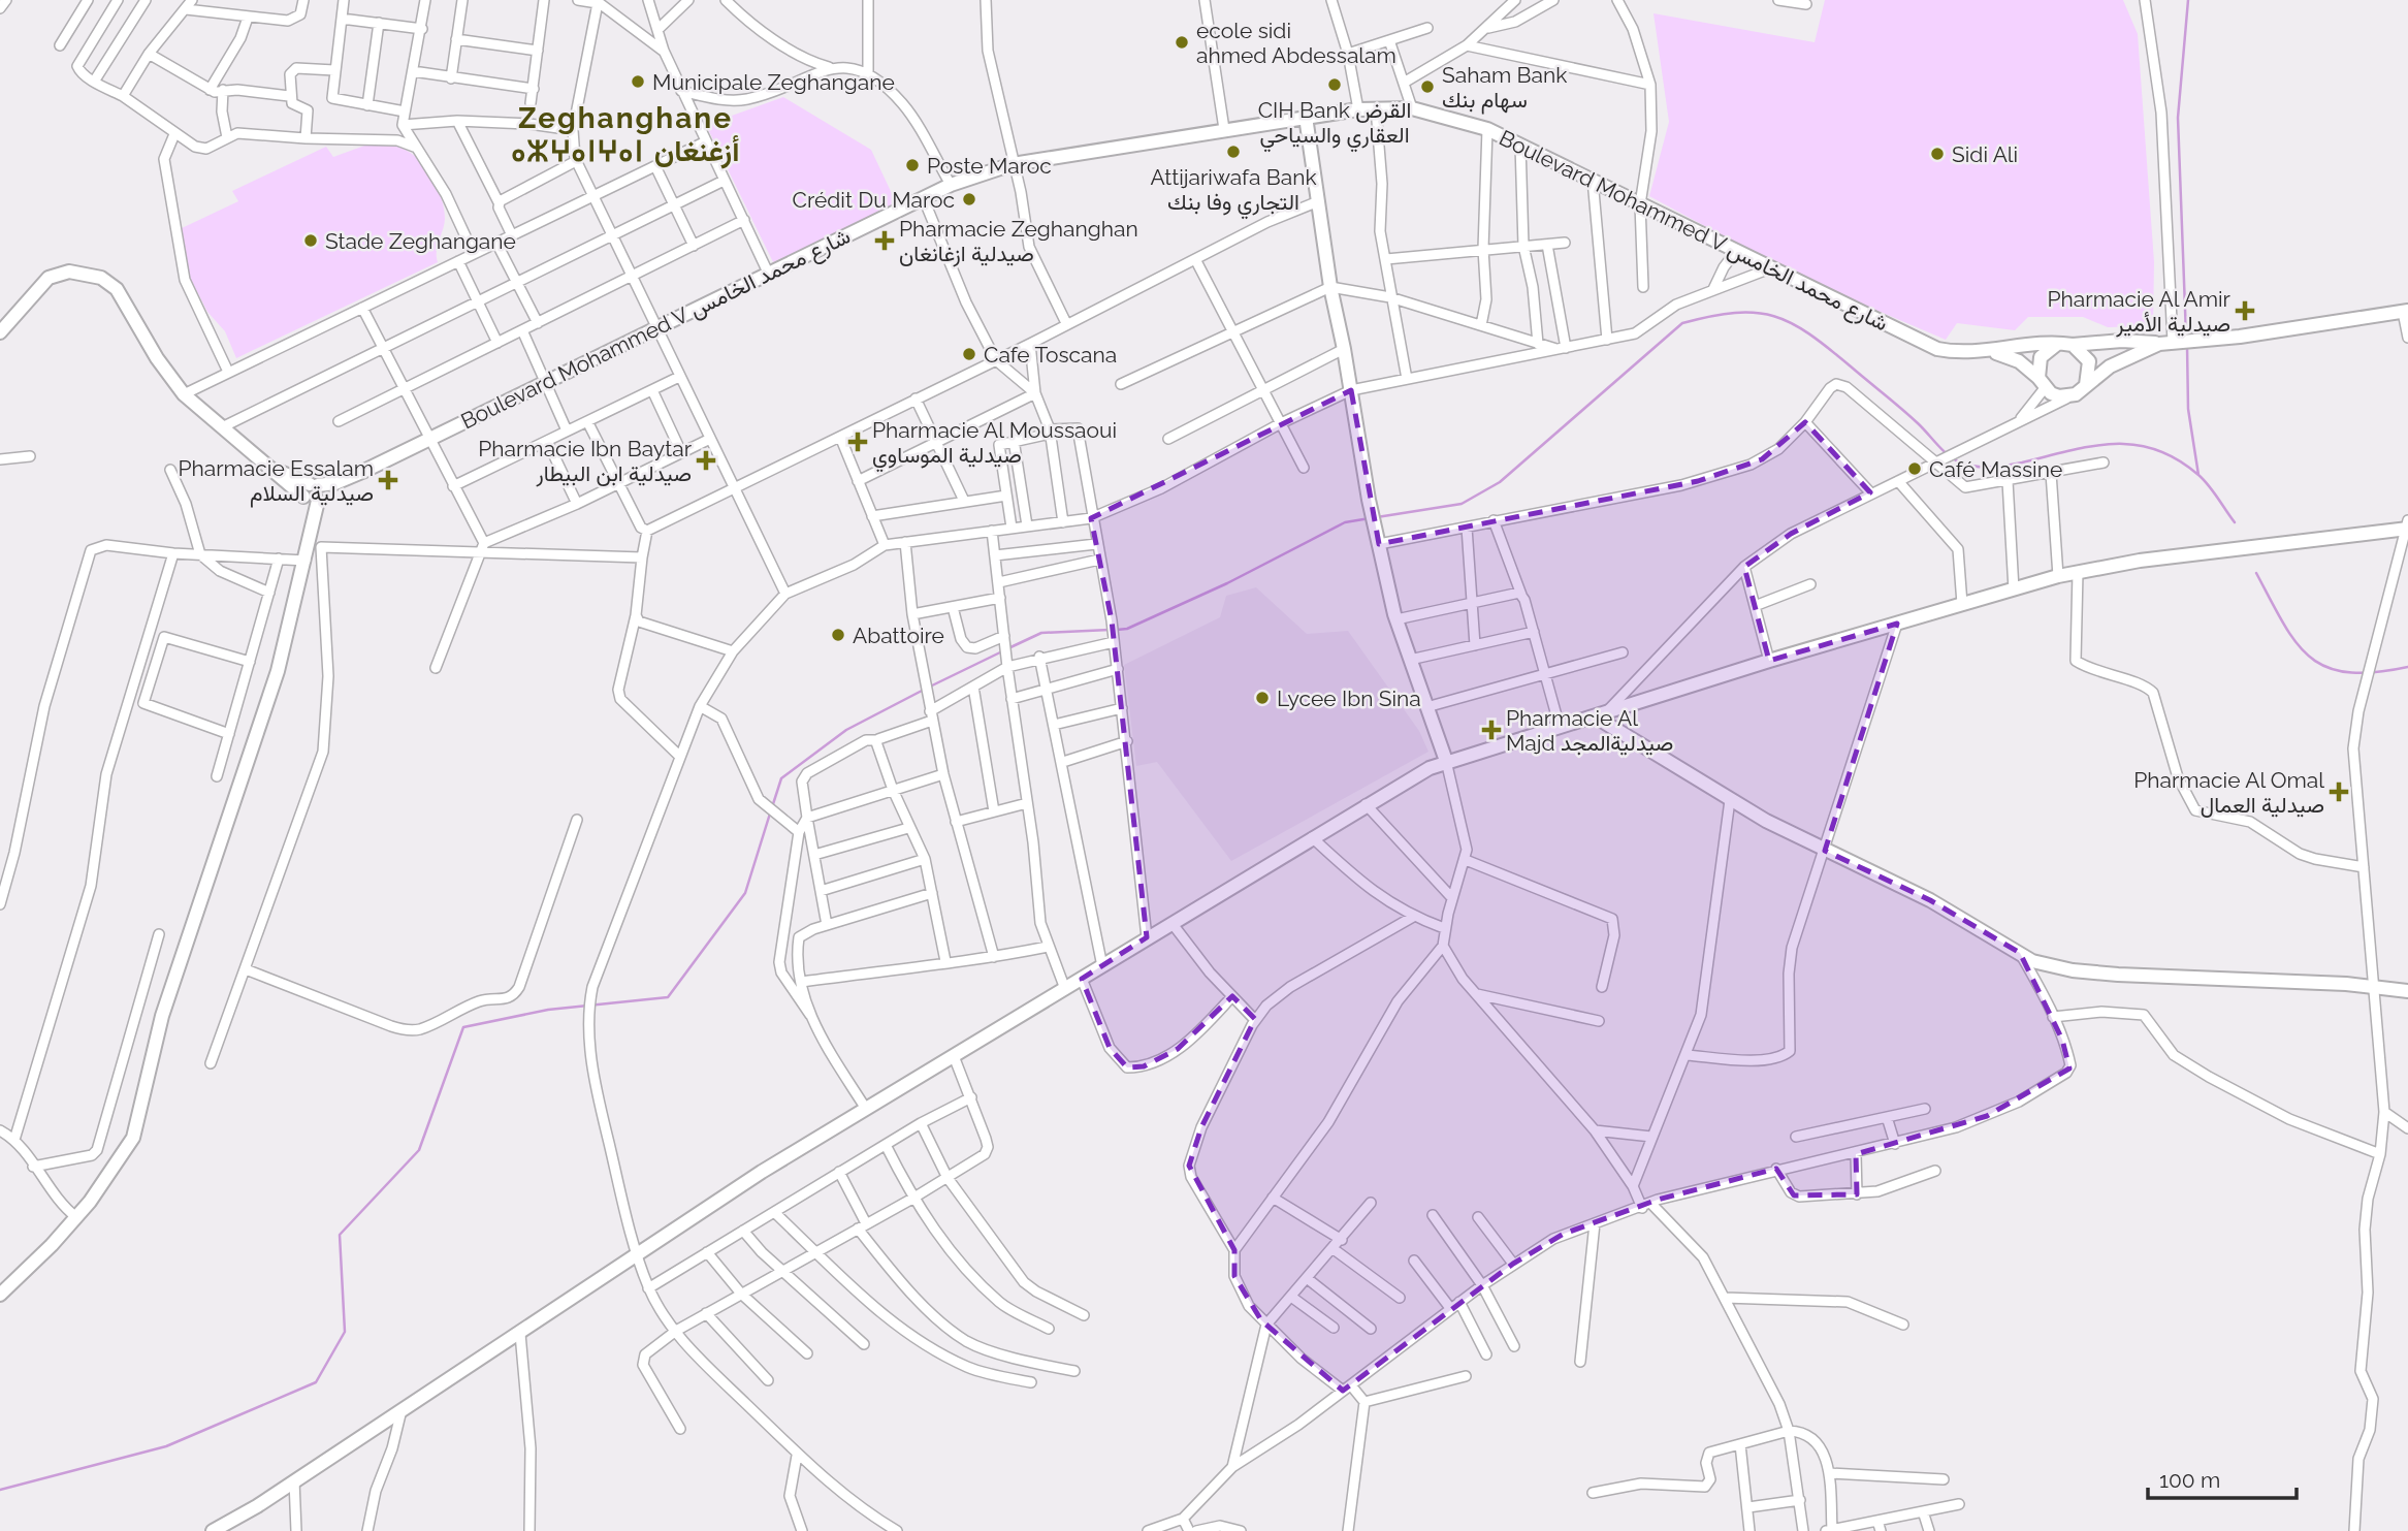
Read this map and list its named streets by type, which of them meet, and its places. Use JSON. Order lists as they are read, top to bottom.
{
  "streets": {
    "street": ["Boulevard Mohammed V شارع محمد الخامس"]
  },
  "districts": ["Zeghanghane ⴰⵣⵖⴰⵏⵖⴰⵏ أزغنغان"],
  "places": {
    "other": [
      "ecole sidi ahmed Abdessalam",
      "Municipale Zeghangane",
      "CIH Bank القرض العقاري والسياحي",
      "Saham Bank سهام بنك",
      "Attijariwafa Bank التجاري وفا بنك",
      "Sidi Ali",
      "Poste Maroc",
      "Crédit Du Maroc",
      "Stade Zeghangane",
      "Cafe Toscana",
      "Café Massine",
      "Abattoire",
      "Lycee Ibn Sina"
    ],
    "health": [
      "Pharmacie Zeghanghan صيدلية ازغانغان",
      "Pharmacie Al Amir صيدلية الأمير",
      "Pharmacie Al Moussaoui صيدلية الموساوي",
      "Pharmacie Ibn Baytar صيدلية ابن البيطار",
      "Pharmacie Essalam صيدلية السلام",
      "Pharmacie Al Majd صيدليةالمجد",
      "Pharmacie Al Omal صيدلية العمال"
    ]
  },
  "scale_bar": "100 m"
}
